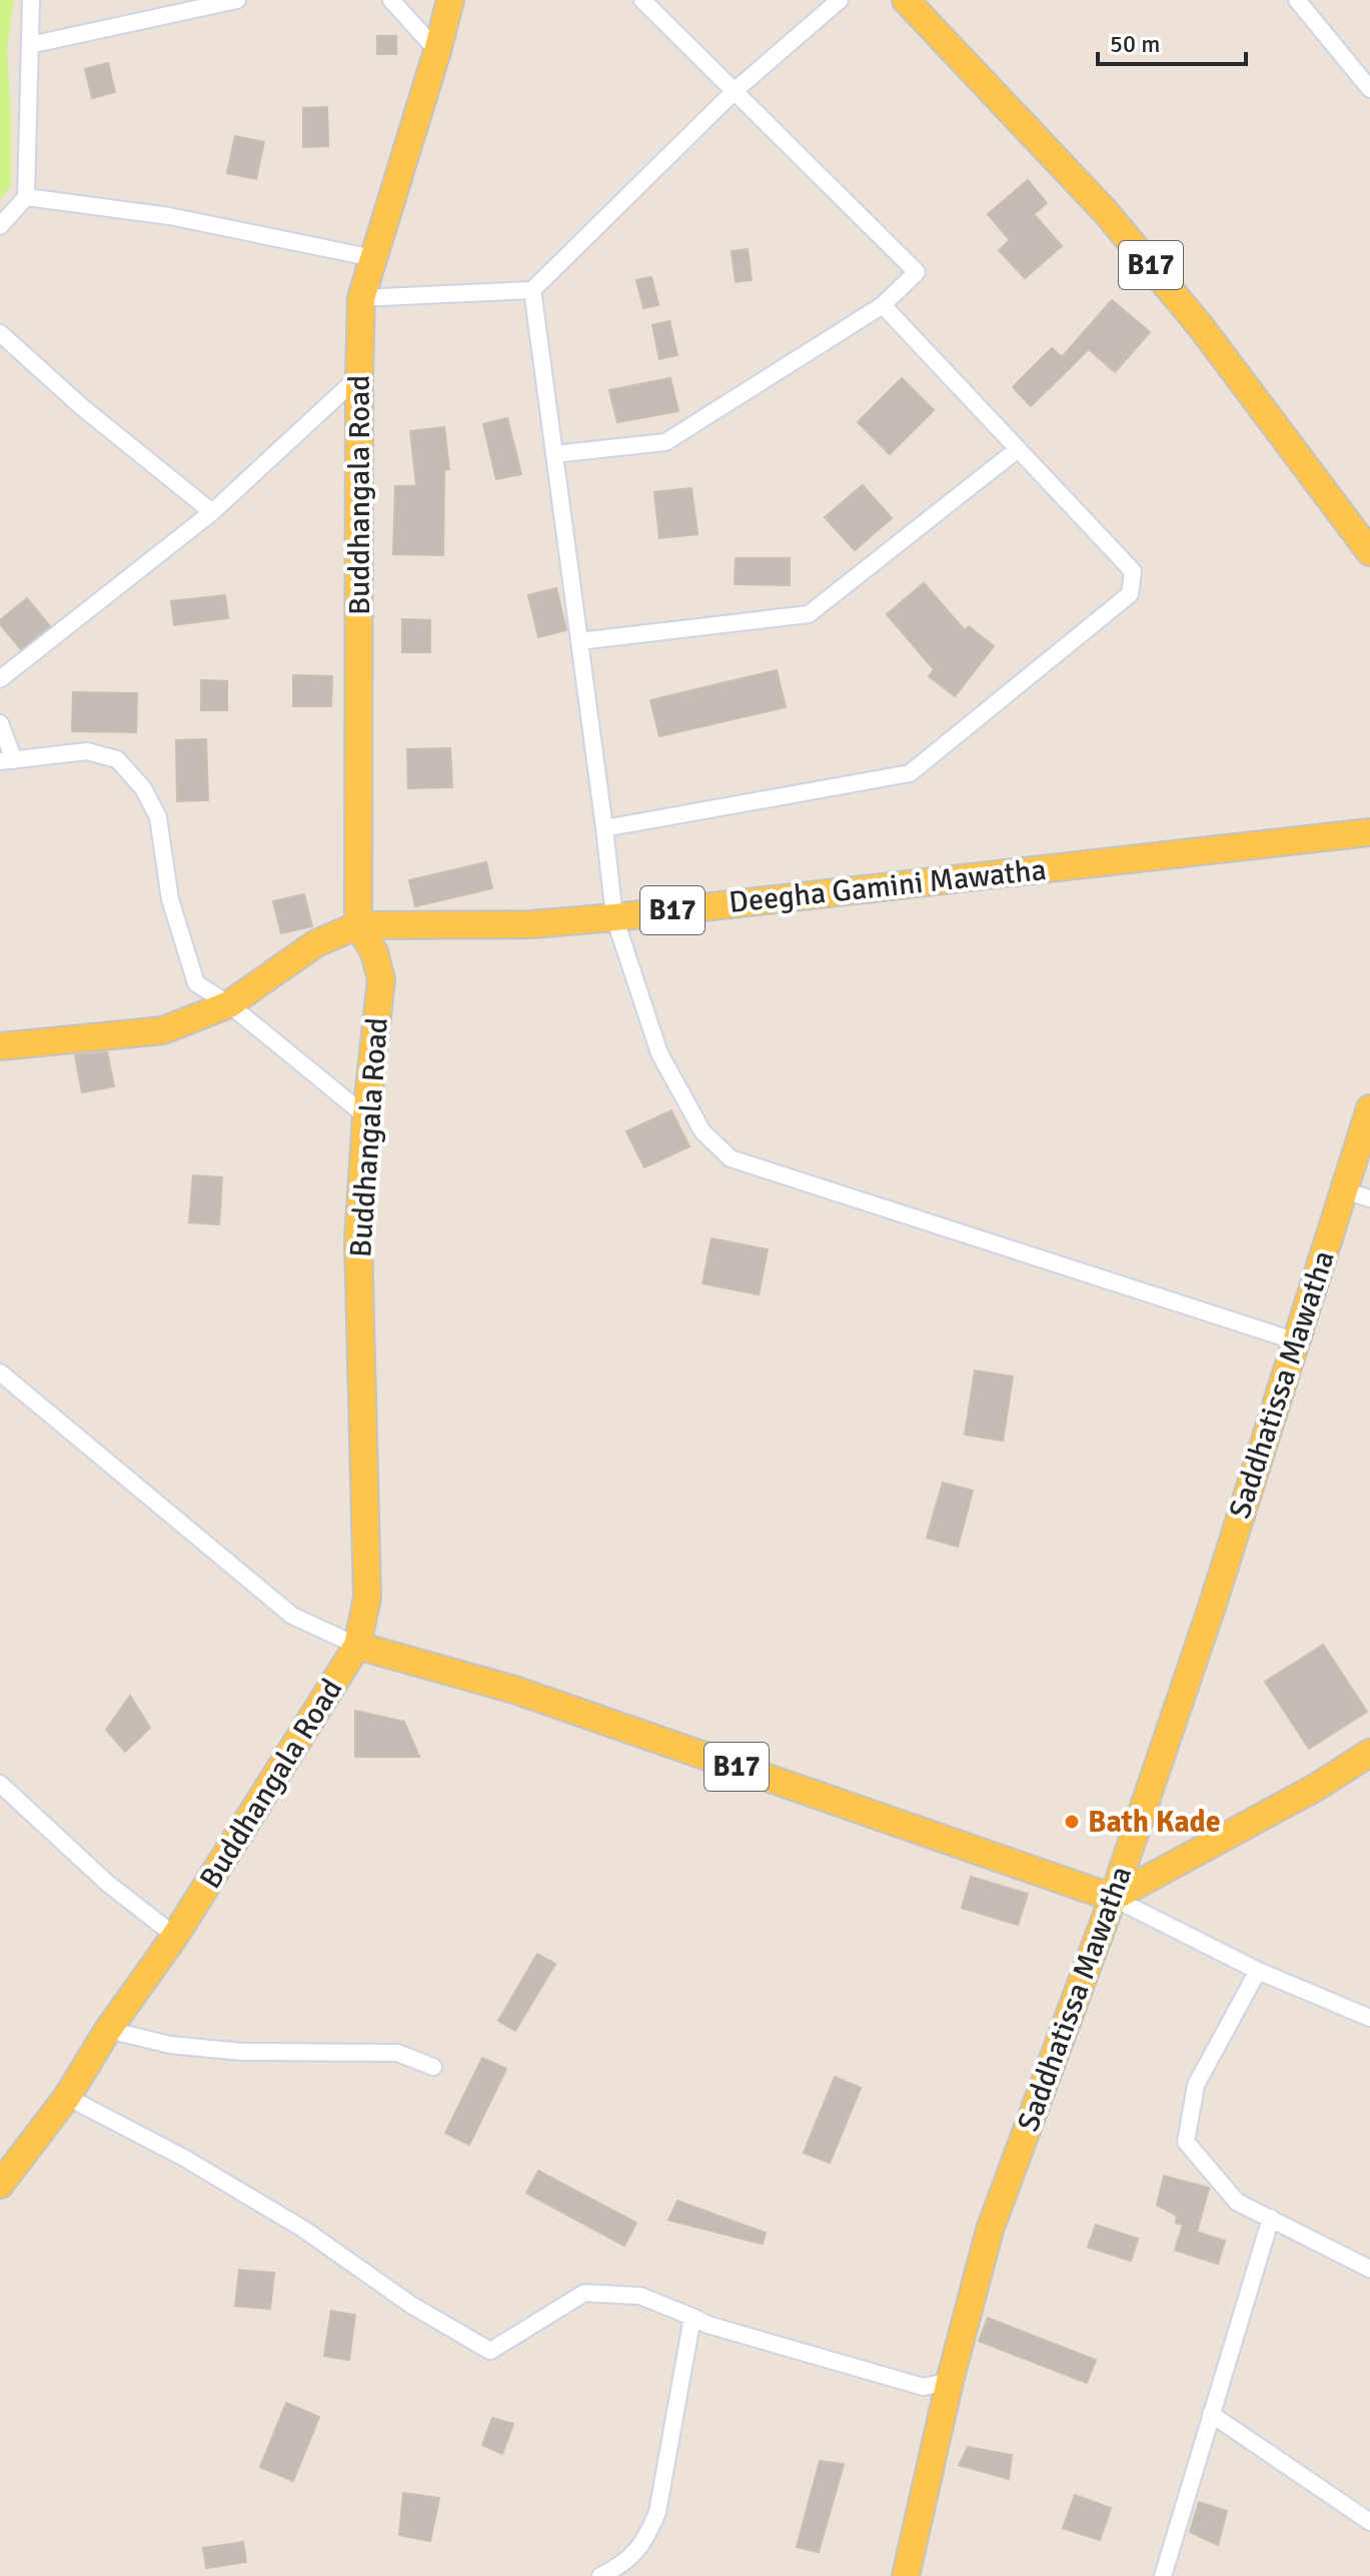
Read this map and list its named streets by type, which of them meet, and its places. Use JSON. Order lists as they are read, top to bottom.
{
  "streets": {
    "main road": [
      "B17",
      "Buddhangala Road",
      "Deegha Gamini Mawatha",
      "Saddhatissa Mawatha"
    ]
  },
  "crossings": [
    ["B17", "Buddhangala Road"],
    ["B17", "Saddhatissa Mawatha"],
    ["Buddhangala Road", "Deegha Gamini Mawatha"]
  ],
  "places": ["Bath Kade"],
  "scale_bar": "50 m"
}
